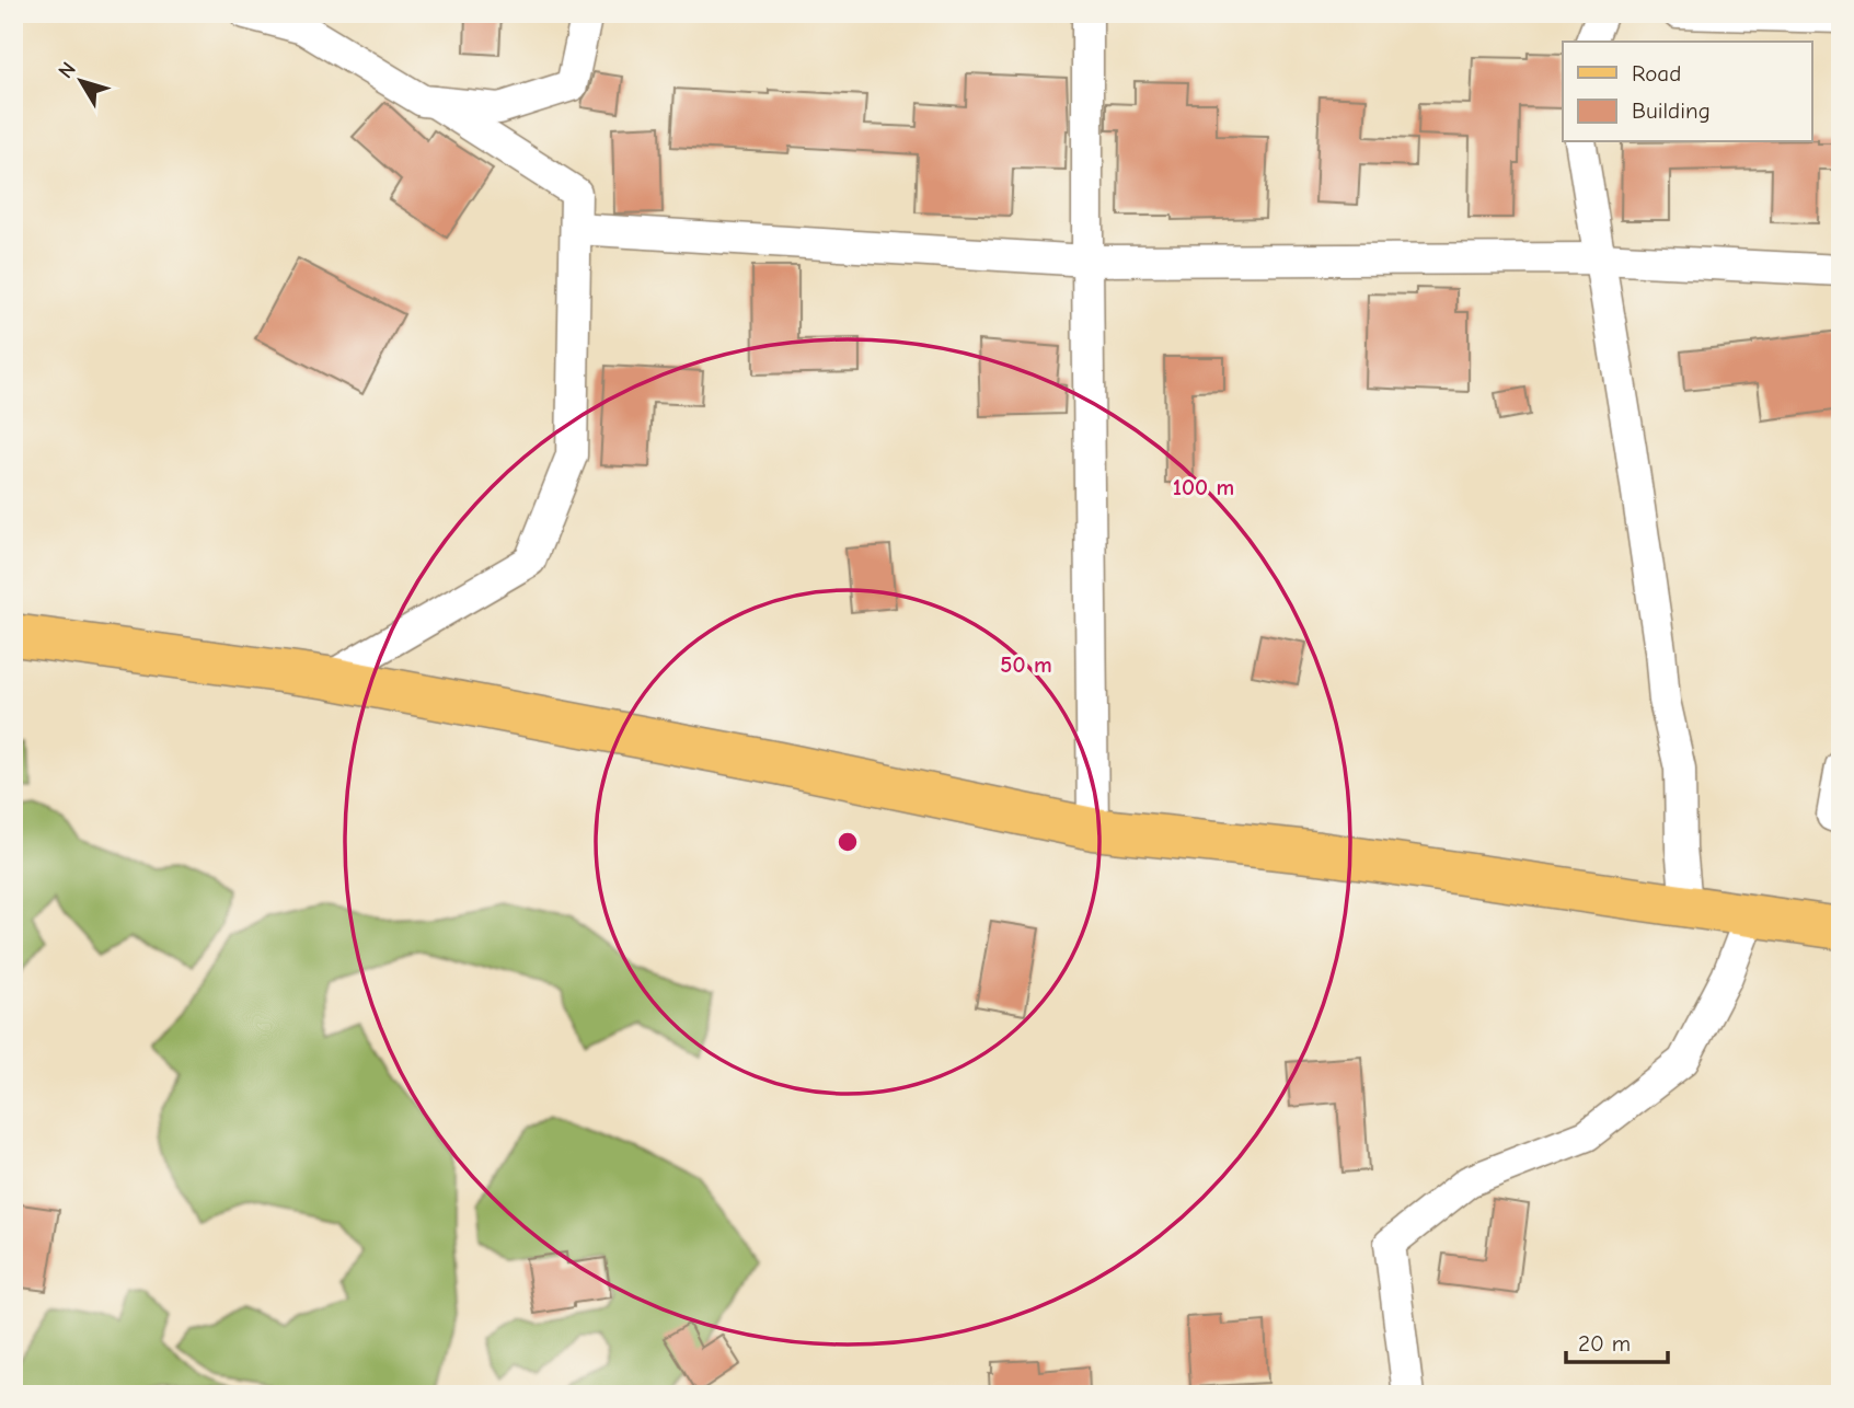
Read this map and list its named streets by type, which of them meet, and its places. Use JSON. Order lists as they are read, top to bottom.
{
  "legend": ["Road", "Building"],
  "scale_bar": "20 m",
  "north": "top left",
  "rings": ["100 m", "50 m"]
}
